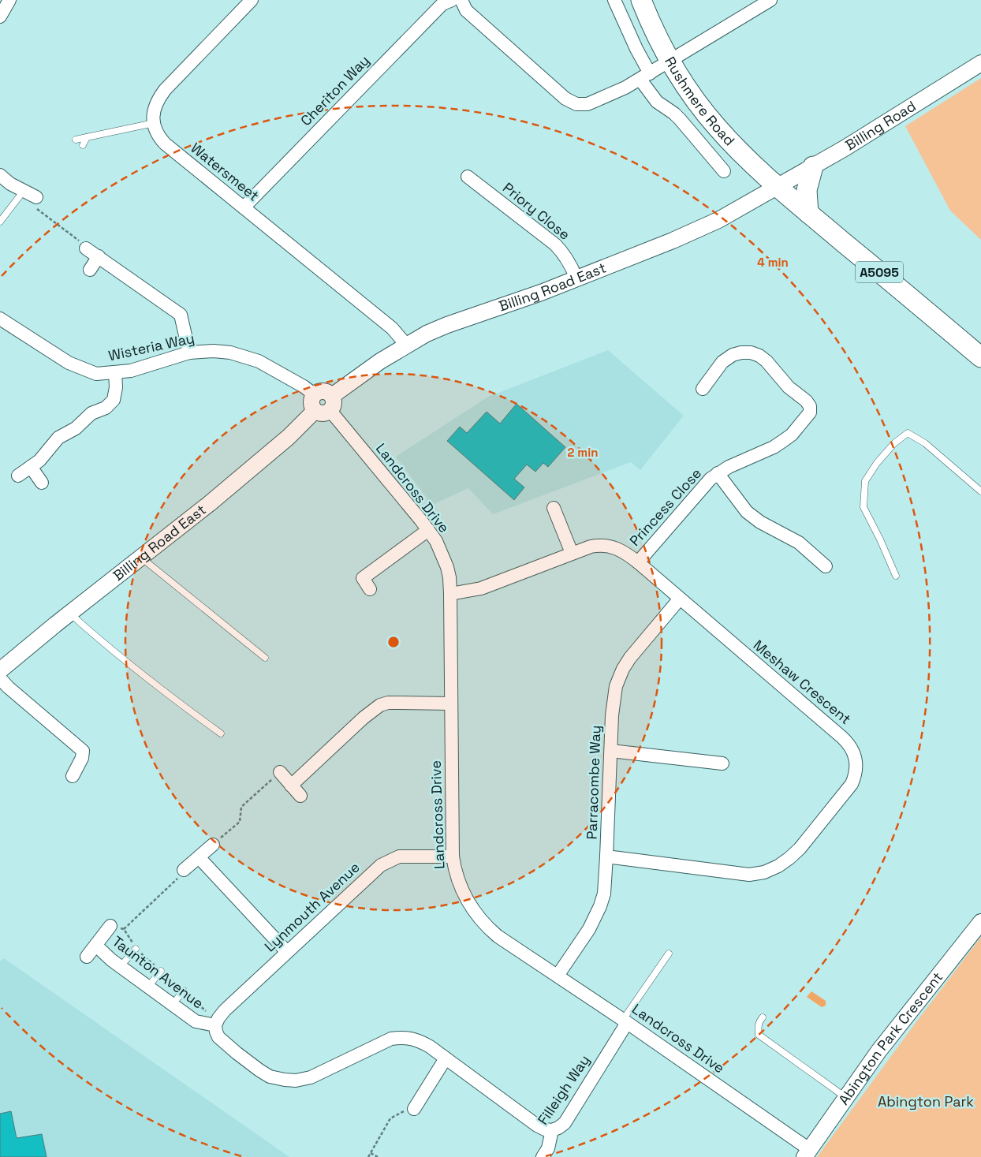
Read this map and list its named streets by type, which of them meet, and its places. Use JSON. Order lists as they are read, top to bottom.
{
  "streets": {
    "main road": ["Rushmere Road", "A5095"],
    "street": [
      "Cheriton Way",
      "Billing Road",
      "Watersmeet",
      "Priory Close",
      "Billing Road East",
      "Wisteria Way",
      "Landcross Drive",
      "Princess Close",
      "Meshaw Crescent",
      "Parracombe Way",
      "Lynmouth Avenue",
      "Taunton Avenue",
      "Abington Park Crescent",
      "Filleigh Way"
    ]
  },
  "crossings": [
    ["Cheriton Way", "Watersmeet"],
    ["Rushmere Road", "Billing Road"],
    ["Rushmere Road", "A5095"],
    ["Rushmere Road", "Billing Road East"],
    ["Billing Road", "A5095"],
    ["Billing Road", "Billing Road East"],
    ["Watersmeet", "Billing Road East"],
    ["Priory Close", "Billing Road East"],
    ["A5095", "Billing Road East"],
    ["Billing Road East", "Landcross Drive"],
    ["Landcross Drive", "Meshaw Crescent"],
    ["Landcross Drive", "Parracombe Way"],
    ["Landcross Drive", "Lynmouth Avenue"],
    ["Landcross Drive", "Abington Park Crescent"],
    ["Landcross Drive", "Filleigh Way"],
    ["Princess Close", "Meshaw Crescent"],
    ["Meshaw Crescent", "Parracombe Way"],
    ["Lynmouth Avenue", "Taunton Avenue"]
  ],
  "parks": ["Abington Park"],
  "rings": ["4 min", "2 min"]
}
